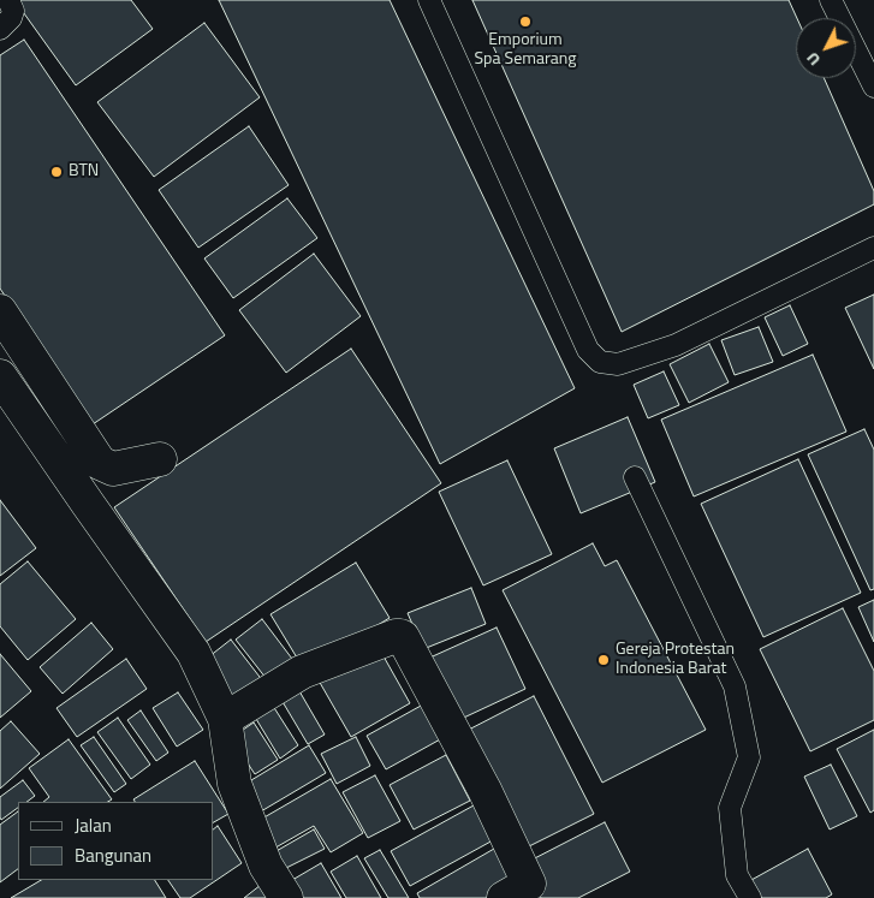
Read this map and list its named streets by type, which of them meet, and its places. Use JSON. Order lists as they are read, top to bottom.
{
  "places": ["Emporium Spa Semarang", "BTN", "Gereja Protestan Indonesia Barat"],
  "legend": ["Jalan", "Bangunan"],
  "north": "bottom left"
}
